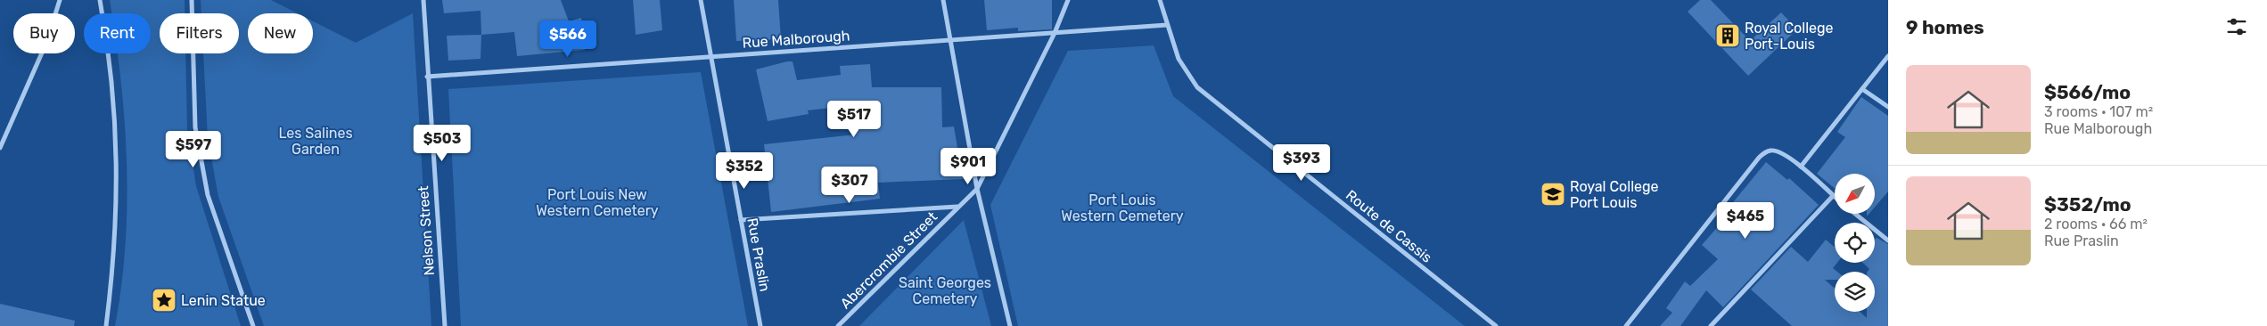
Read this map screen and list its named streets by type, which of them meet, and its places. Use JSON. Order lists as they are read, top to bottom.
{
  "streets": {
    "street": [
      "Rue Malborough",
      "Route de Cassis",
      "Nelson Street",
      "Rue Praslin",
      "Abercrombie Street"
    ]
  },
  "crossings": [
    ["Rue Malborough", "Route de Cassis"],
    ["Rue Malborough", "Nelson Street"],
    ["Rue Malborough", "Rue Praslin"],
    ["Rue Malborough", "Abercrombie Street"]
  ],
  "parks": [
    "Les Salines Garden",
    "Port Louis New Western Cemetery",
    "Port Louis Western Cemetery",
    "Saint Georges Cemetery"
  ],
  "places": {
    "building": ["Royal College Port-Louis"],
    "school or university": ["Royal College Port Louis"],
    "place": ["Lenin Statue"]
  },
  "north": "bottom left",
  "page": {
    "heading": "9 homes",
    "chip": [
      "Buy",
      "Rent",
      "Filters",
      "New"
    ],
    "price": [
      "$566",
      "$517",
      "$503",
      "$597",
      "$393",
      "$901",
      "$352",
      "$307",
      "$465"
    ],
    "list": [
      {
        "name": "$566/mo",
        "note": "3 rooms · 107 m² · Rue Malborough"
      },
      {
        "name": "$352/mo",
        "note": "2 rooms · 66 m² · Rue Praslin"
      }
    ]
  }
}
